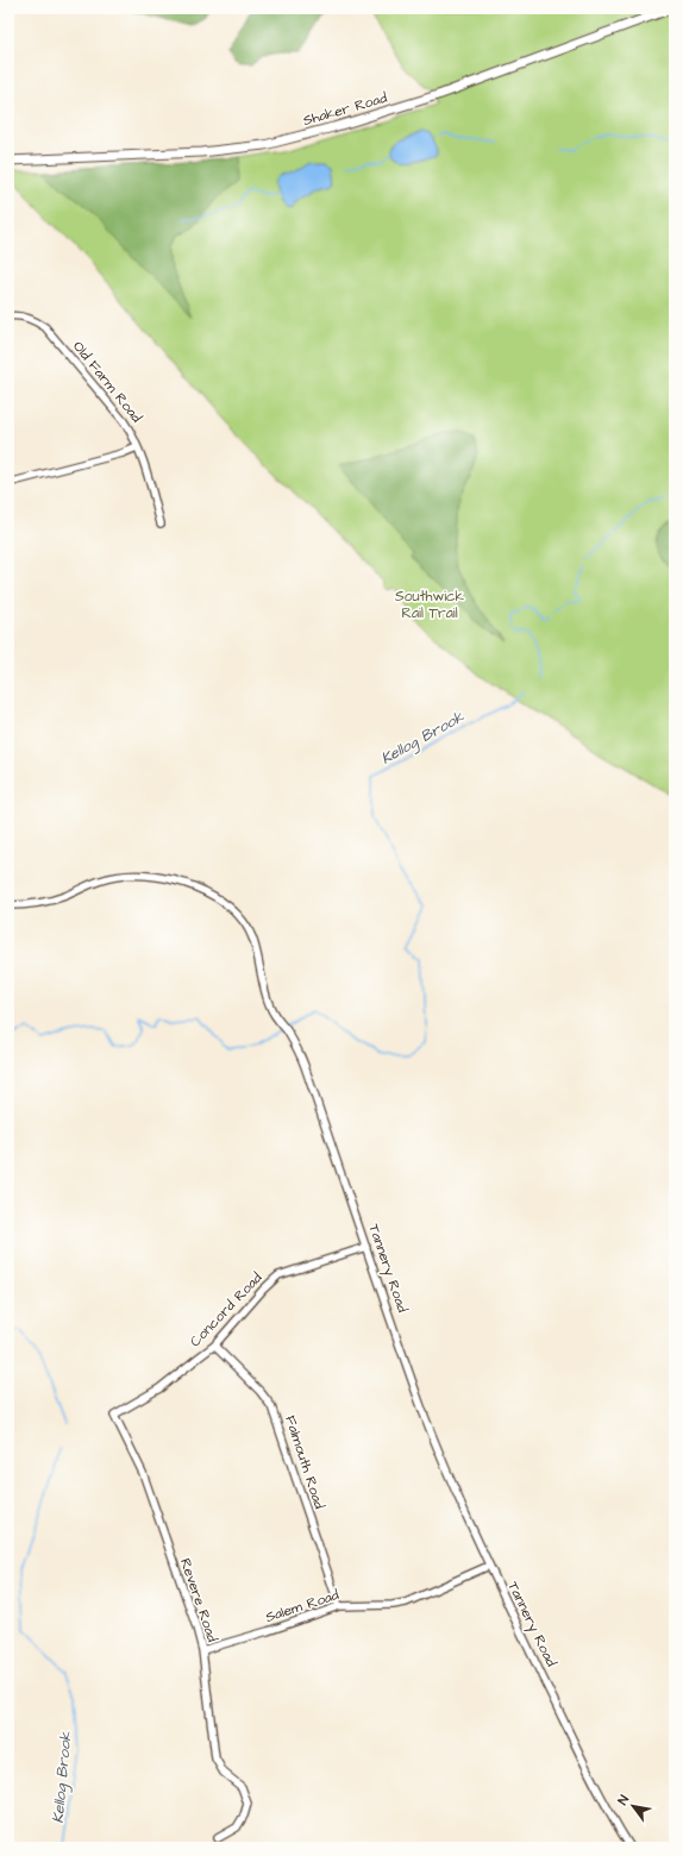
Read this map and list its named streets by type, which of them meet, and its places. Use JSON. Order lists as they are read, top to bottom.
{
  "streets": {
    "street": [
      "Shaker Road",
      "Old Farm Road",
      "Tannery Road",
      "Concord Road",
      "Falmouth Road",
      "Revere Road",
      "Salem Road"
    ]
  },
  "crossings": [
    ["Tannery Road", "Concord Road"],
    ["Tannery Road", "Salem Road"],
    ["Concord Road", "Falmouth Road"],
    ["Concord Road", "Revere Road"],
    ["Falmouth Road", "Salem Road"],
    ["Revere Road", "Salem Road"]
  ],
  "water": ["Kellog Brook"],
  "parks": ["Southwick Rail Trail"],
  "north": "top left"
}
